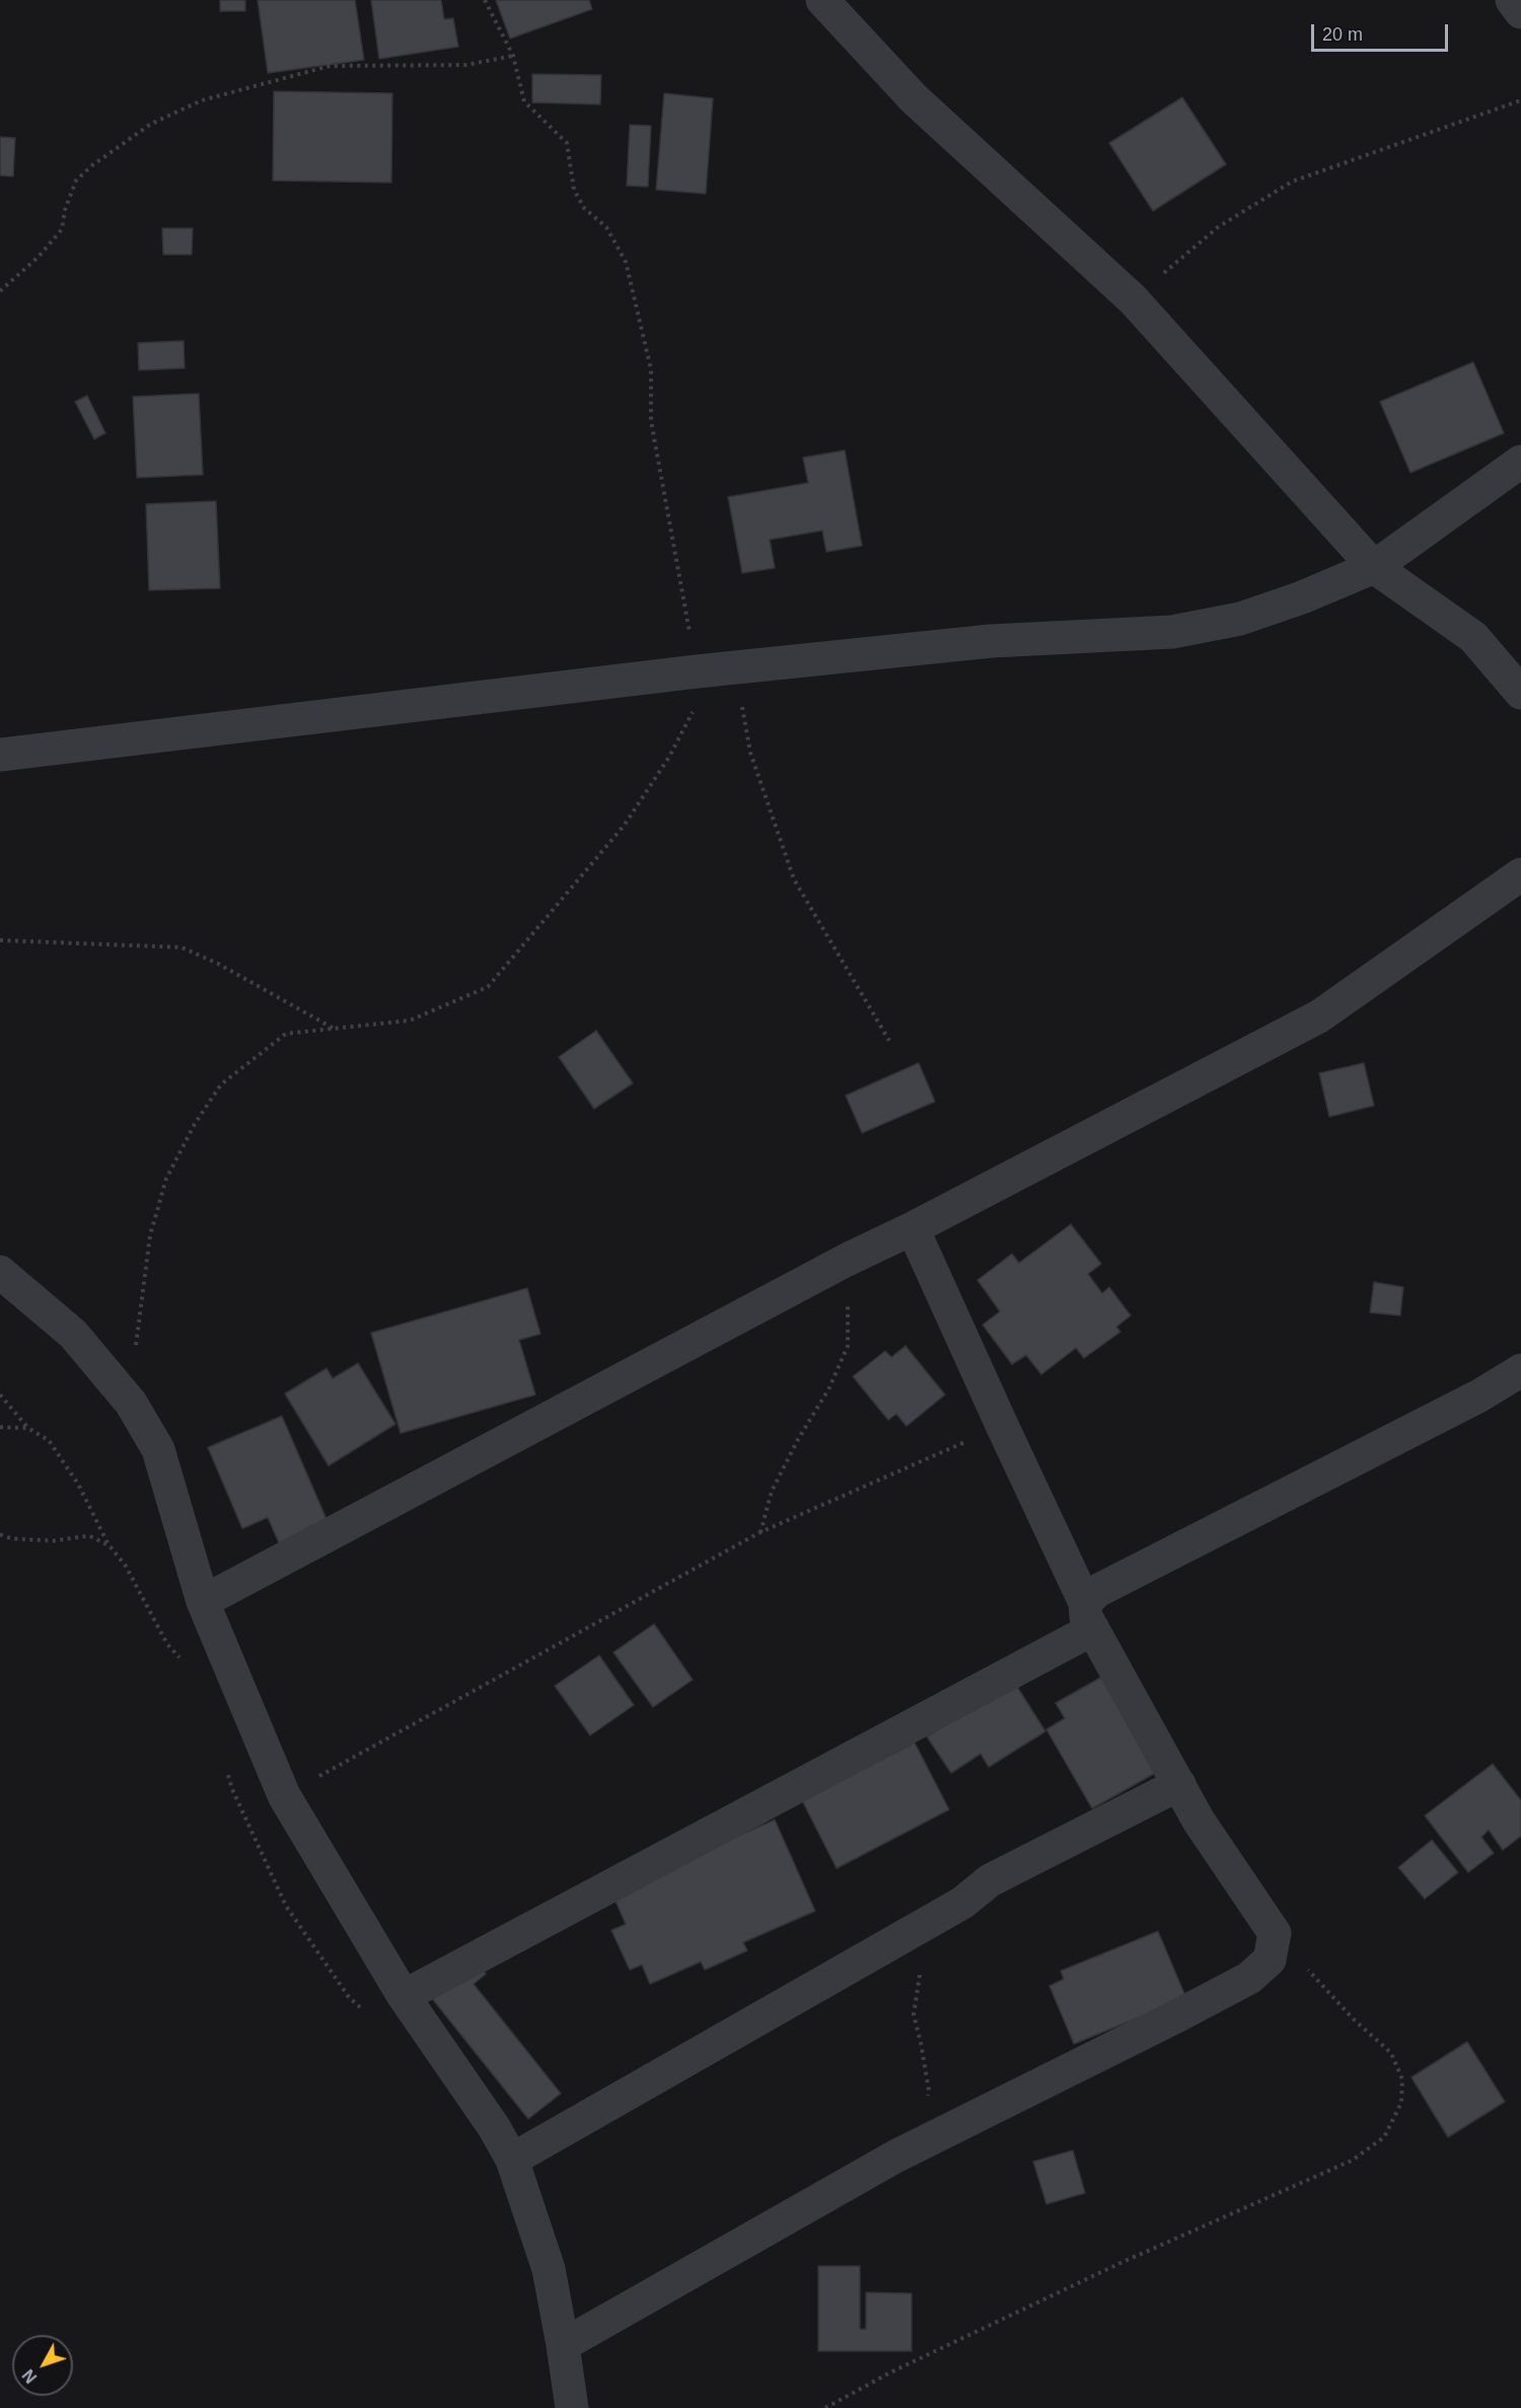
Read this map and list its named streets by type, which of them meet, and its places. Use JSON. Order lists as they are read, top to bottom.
{
  "scale_bar": "20 m",
  "north": "bottom left"
}
